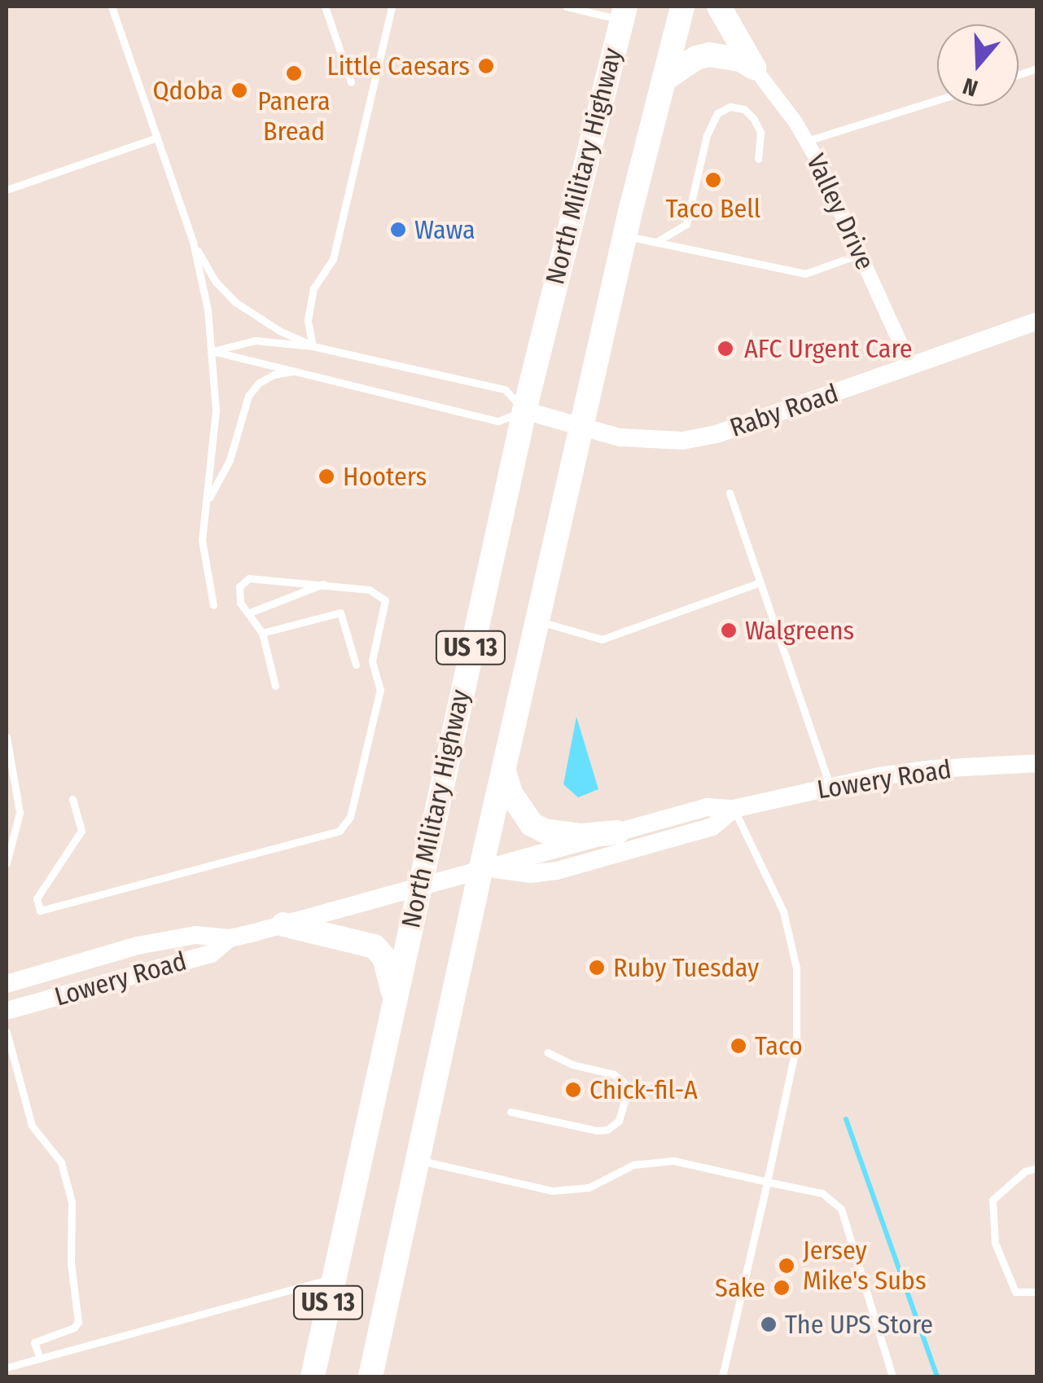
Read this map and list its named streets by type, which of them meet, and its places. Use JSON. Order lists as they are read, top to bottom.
{
  "streets": {
    "main road": ["North Military Highway", "US 13"],
    "street": ["Valley Drive", "Raby Road", "Lowery Road"]
  },
  "crossings": [
    ["North Military Highway", "Raby Road"],
    ["North Military Highway", "Lowery Road"],
    ["Valley Drive", "Raby Road"],
    ["Raby Road", "US 13"],
    ["US 13", "Lowery Road"]
  ],
  "places": [
    "Little Caesars",
    "Panera Bread",
    "Qdoba",
    "Taco Bell",
    "Wawa",
    "AFC Urgent Care",
    "Hooters",
    "Walgreens",
    "Ruby Tuesday",
    "Taco",
    "Chick-fil-A",
    "Jersey Mike's Subs",
    "Sake",
    "The UPS Store"
  ],
  "north": "bottom"
}
